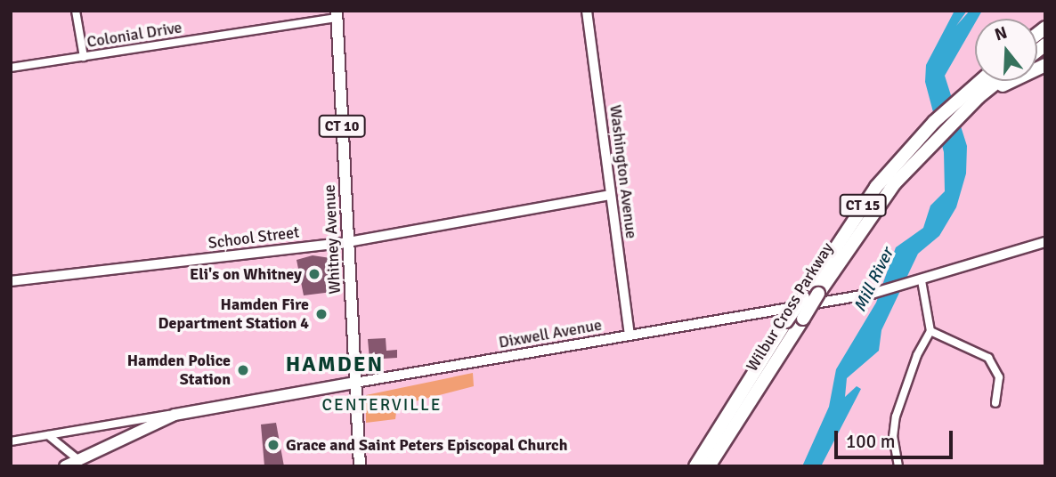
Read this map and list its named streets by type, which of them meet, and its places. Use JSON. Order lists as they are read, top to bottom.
{
  "streets": {
    "highway": ["CT 15", "Wilbur Cross Parkway"],
    "main road": ["CT 10", "Whitney Avenue", "Dixwell Avenue"],
    "street": ["Colonial Drive", "Washington Avenue", "School Street"]
  },
  "crossings": [
    ["Colonial Drive", "Whitney Avenue"],
    ["Washington Avenue", "School Street"],
    ["Washington Avenue", "Dixwell Avenue"],
    ["School Street", "Whitney Avenue"],
    ["Whitney Avenue", "Dixwell Avenue"]
  ],
  "districts": ["HAMDEN", "CENTERVILLE"],
  "water": ["Mill River"],
  "places": [
    "Eli's on Whitney",
    "Hamden Fire Department Station 4",
    "Hamden Police Station",
    "Grace and Saint Peters Episcopal Church"
  ],
  "scale_bar": "100 m",
  "north": "top"
}
